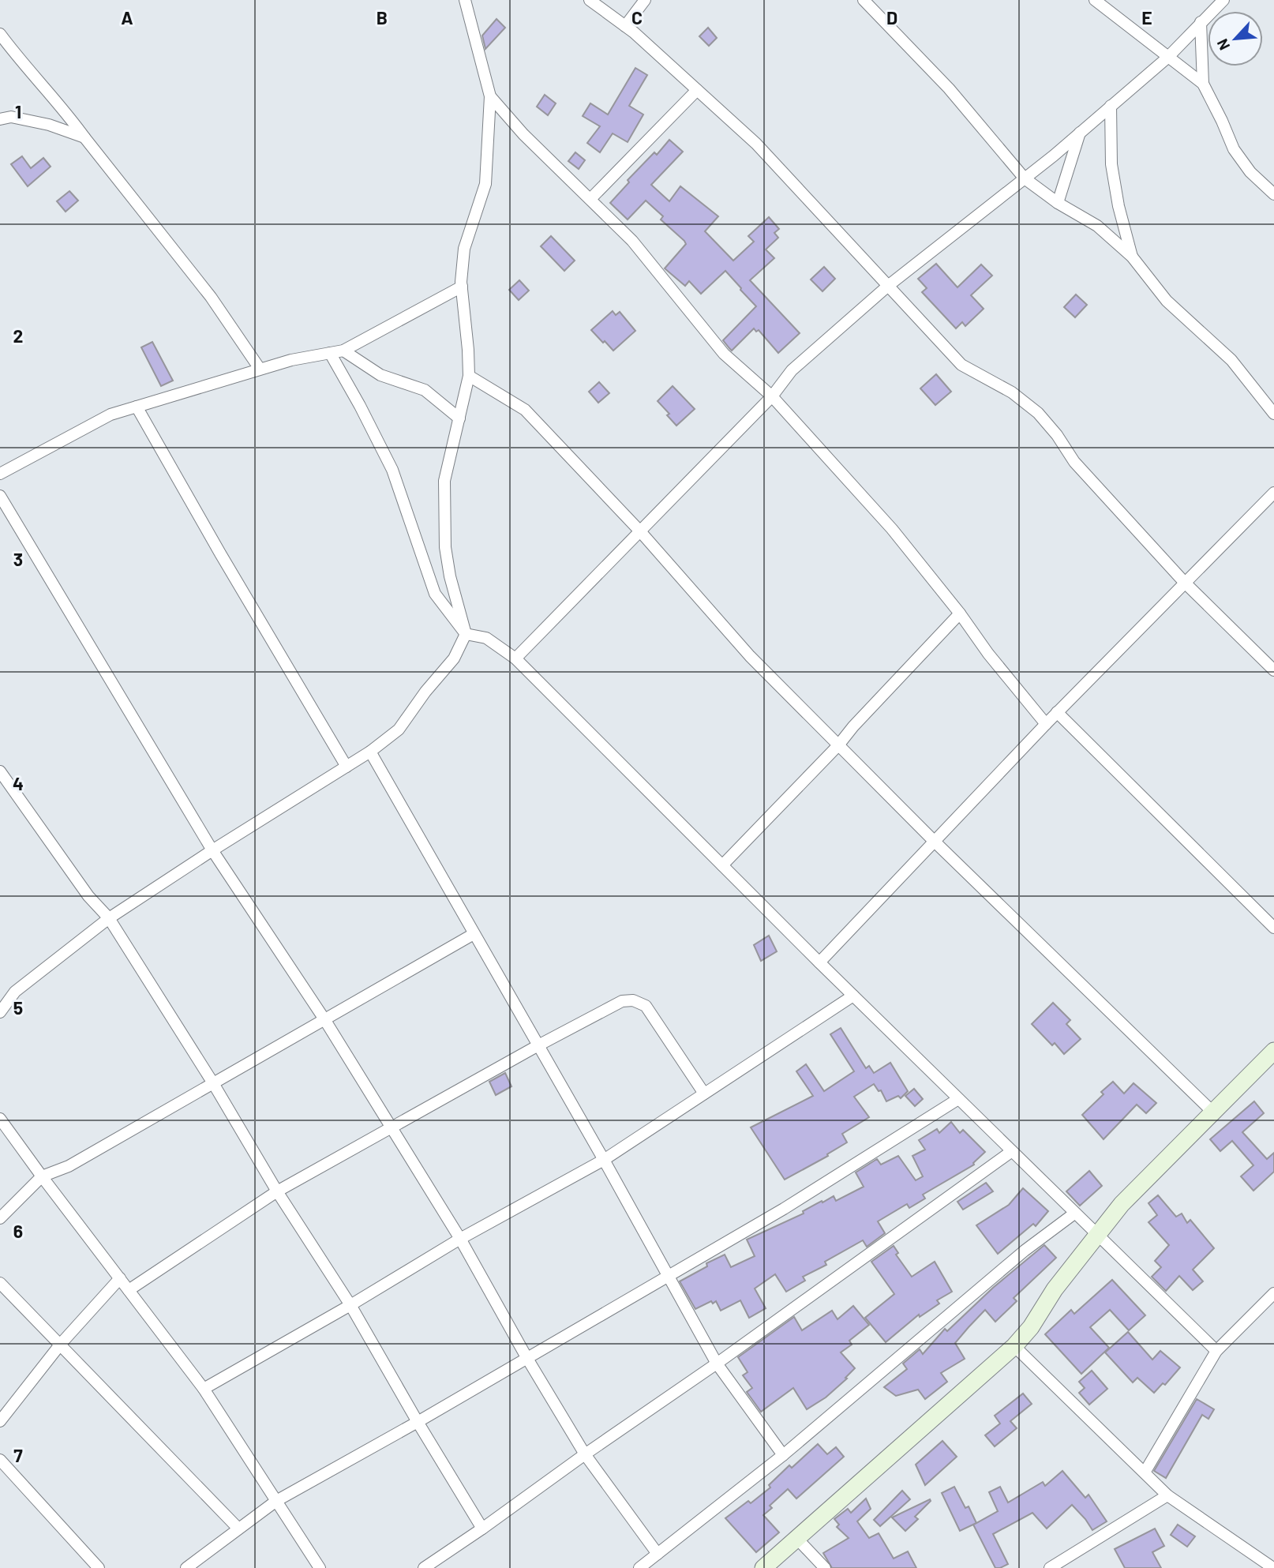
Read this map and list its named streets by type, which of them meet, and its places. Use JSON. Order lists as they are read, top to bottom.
{
  "north": "bottom left",
  "grid": {
    "columns": [
      "A",
      "B",
      "C",
      "D",
      "E"
    ],
    "rows": [
      "1",
      "2",
      "3",
      "4",
      "5",
      "6",
      "7"
    ]
  }
}
